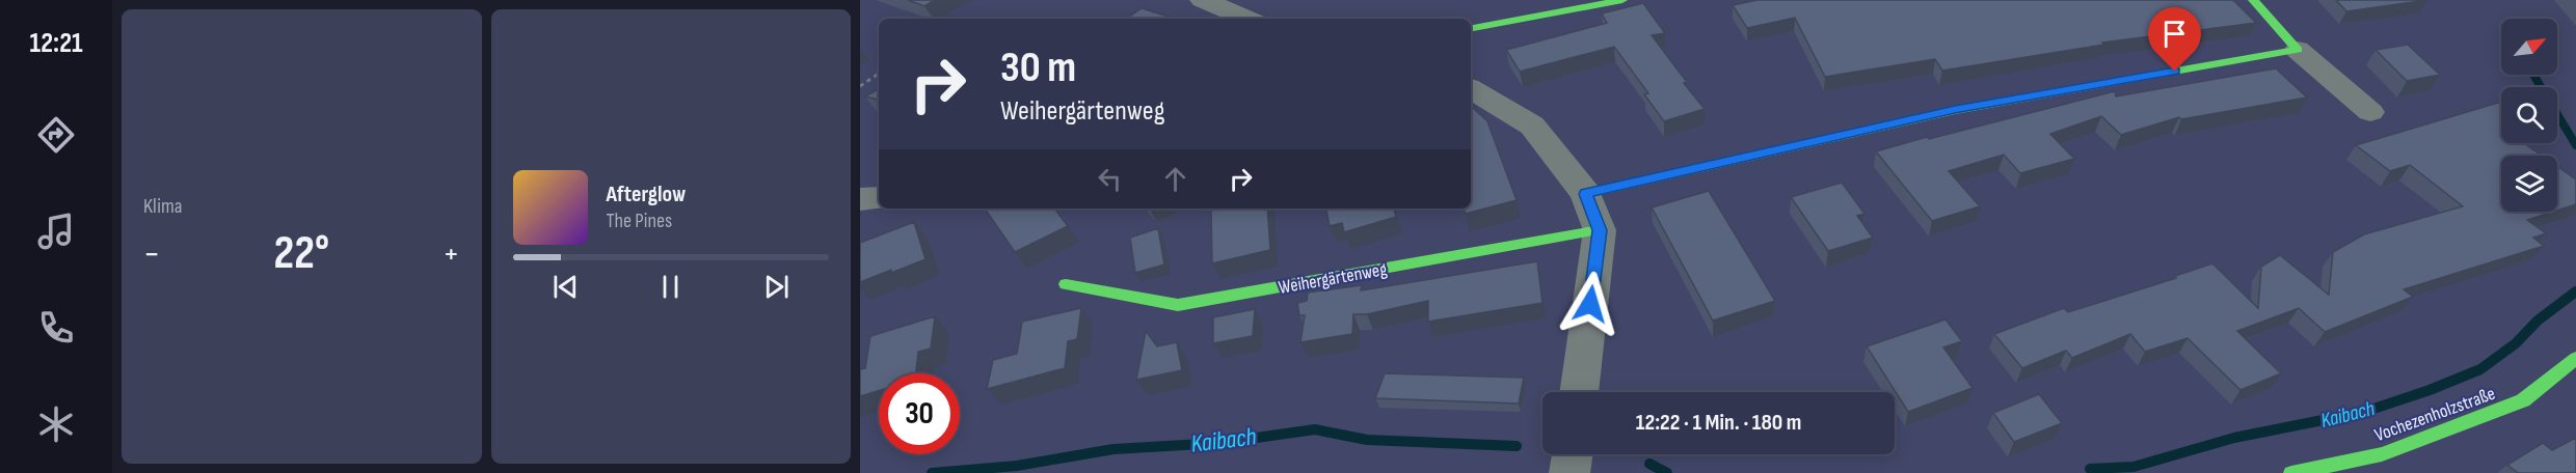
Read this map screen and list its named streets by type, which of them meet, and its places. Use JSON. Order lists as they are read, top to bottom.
{
  "streets": {
    "street": ["Weihergärtenweg", "Vochezenholzstraße"]
  },
  "water": ["Kaibach"],
  "north": "top right",
  "page": {
    "tabs": "12:21",
    "tile": "Klima",
    "turn": ["30 m", "Weihergärtenweg"],
    "song": ["Afterglow", "The Pines"],
    "heat": ["−", "22°", "+"],
    "limit": "30",
    "trip": "12:22 · 1 Min. · 180 m"
  }
}
